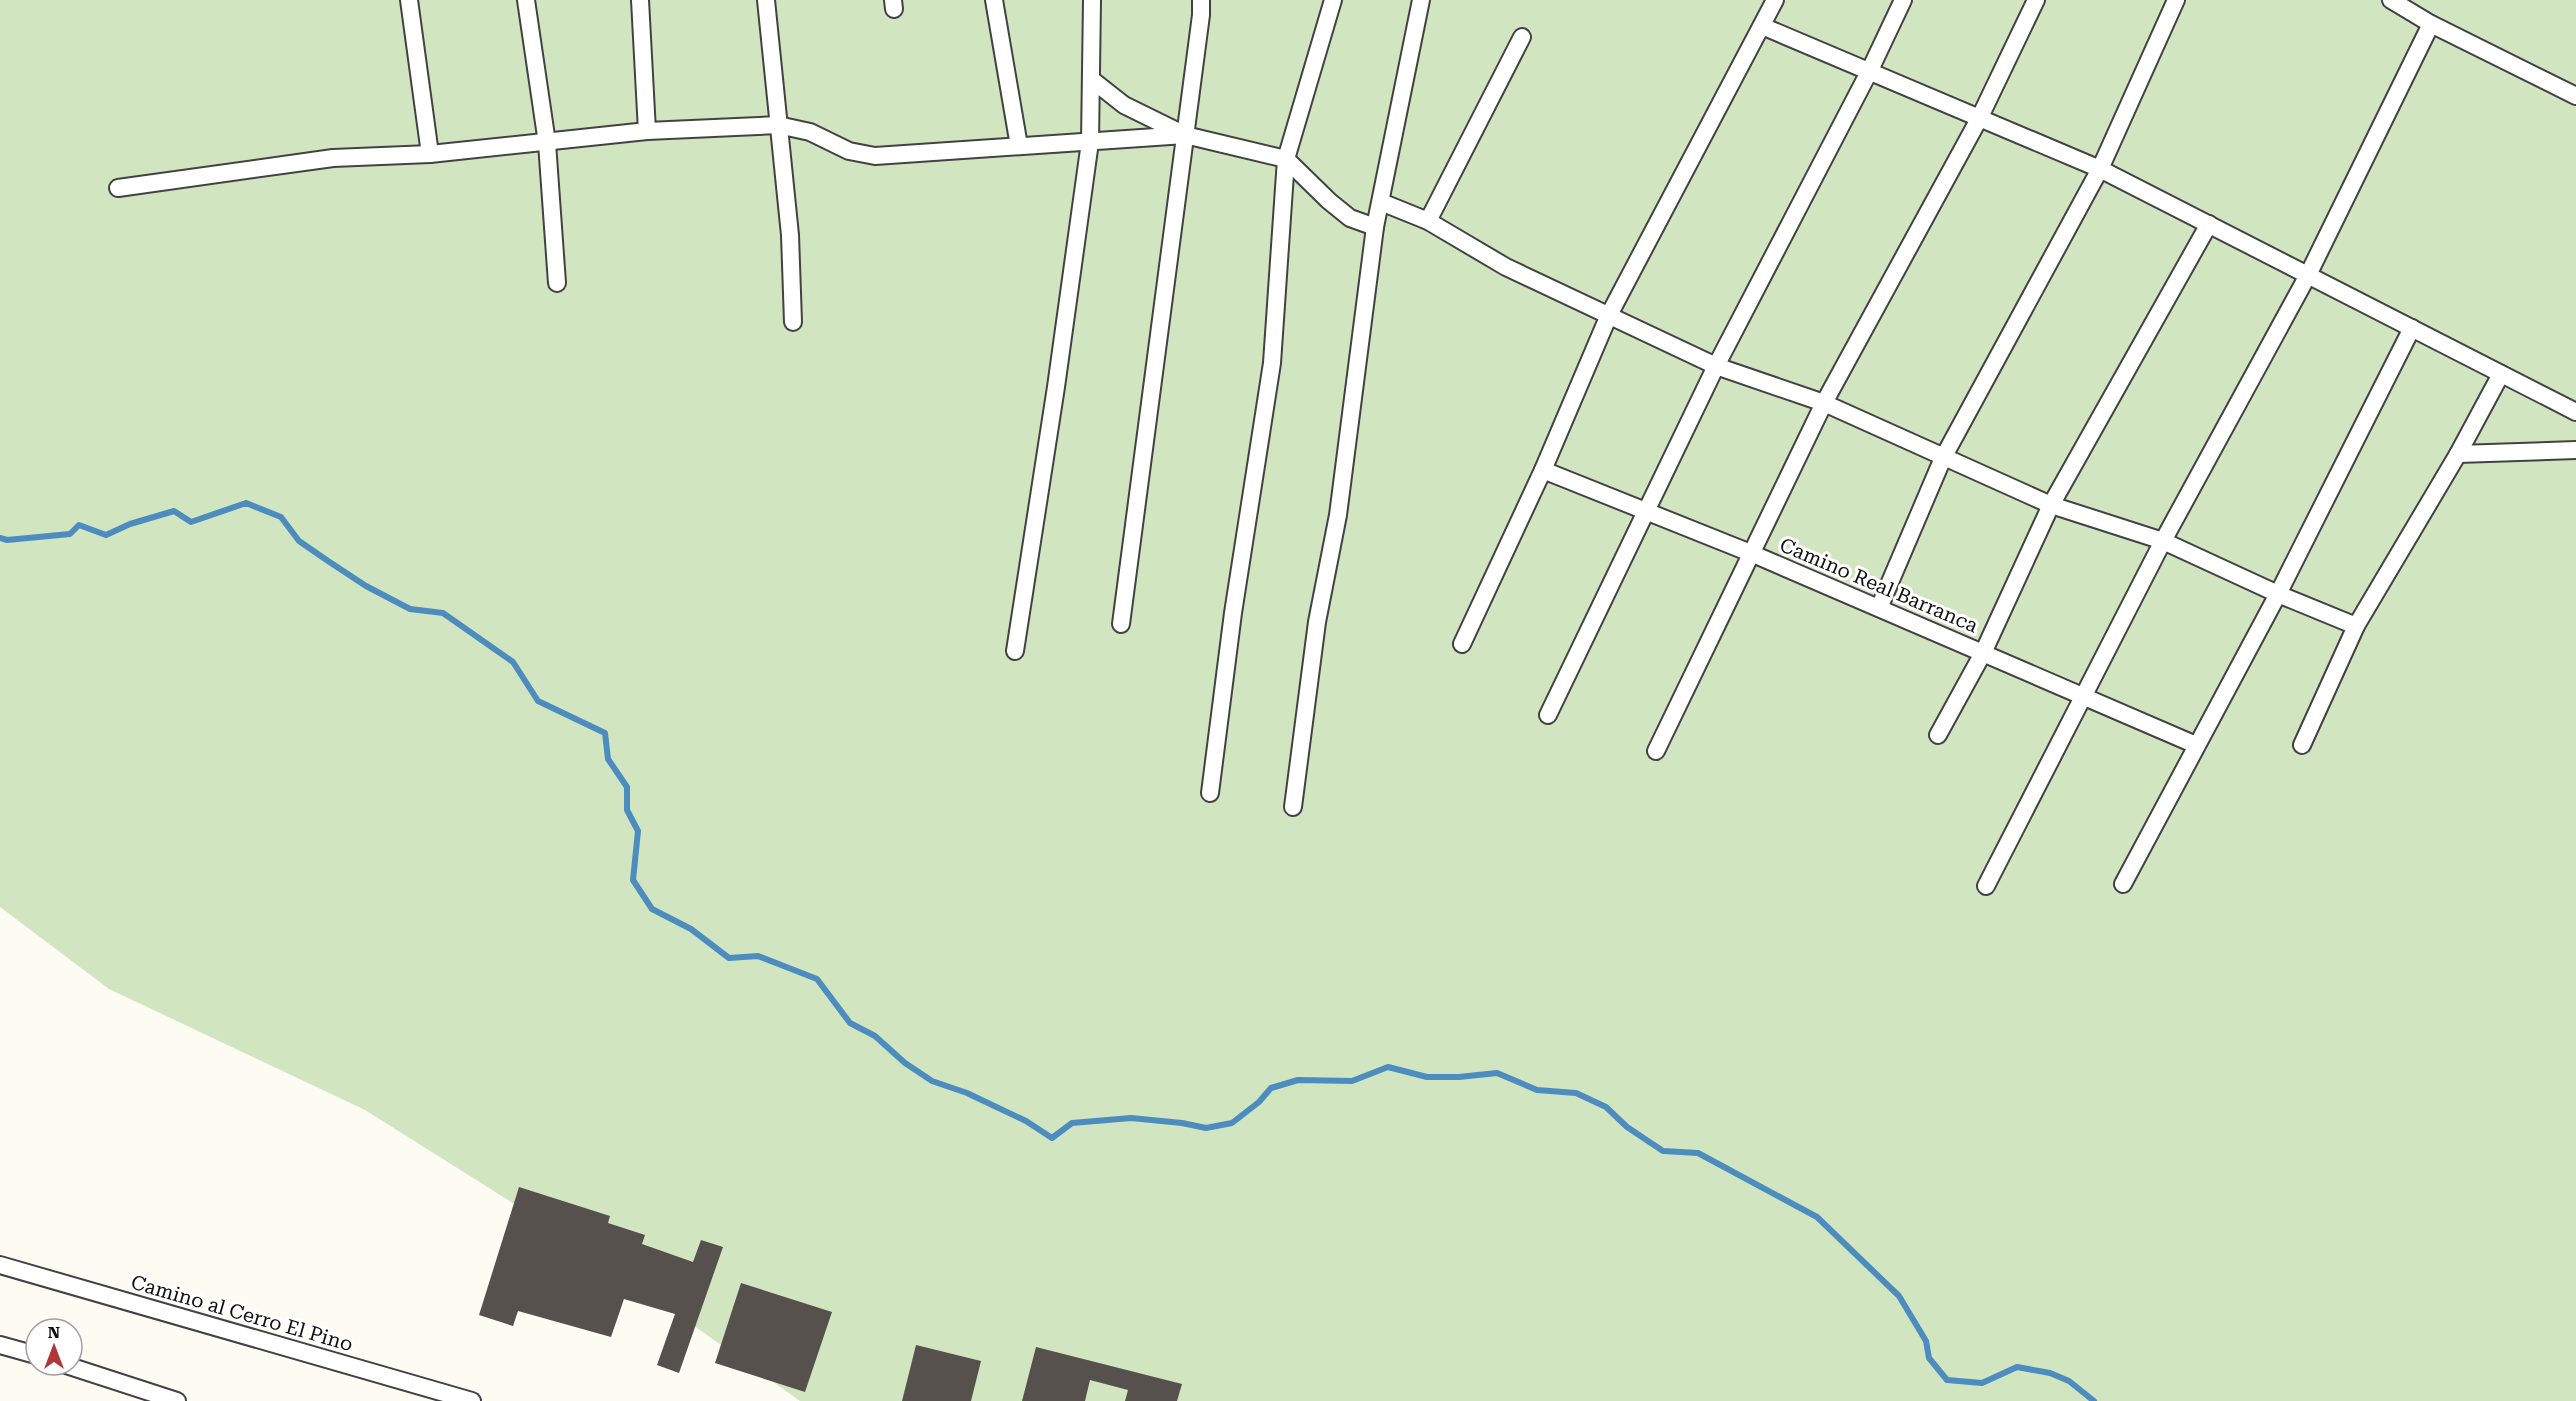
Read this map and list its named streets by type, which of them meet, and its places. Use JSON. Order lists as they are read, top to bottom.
{
  "streets": {
    "street": ["Camino Real Barranca", "Camino al Cerro El Pino"]
  },
  "north": "top"
}
